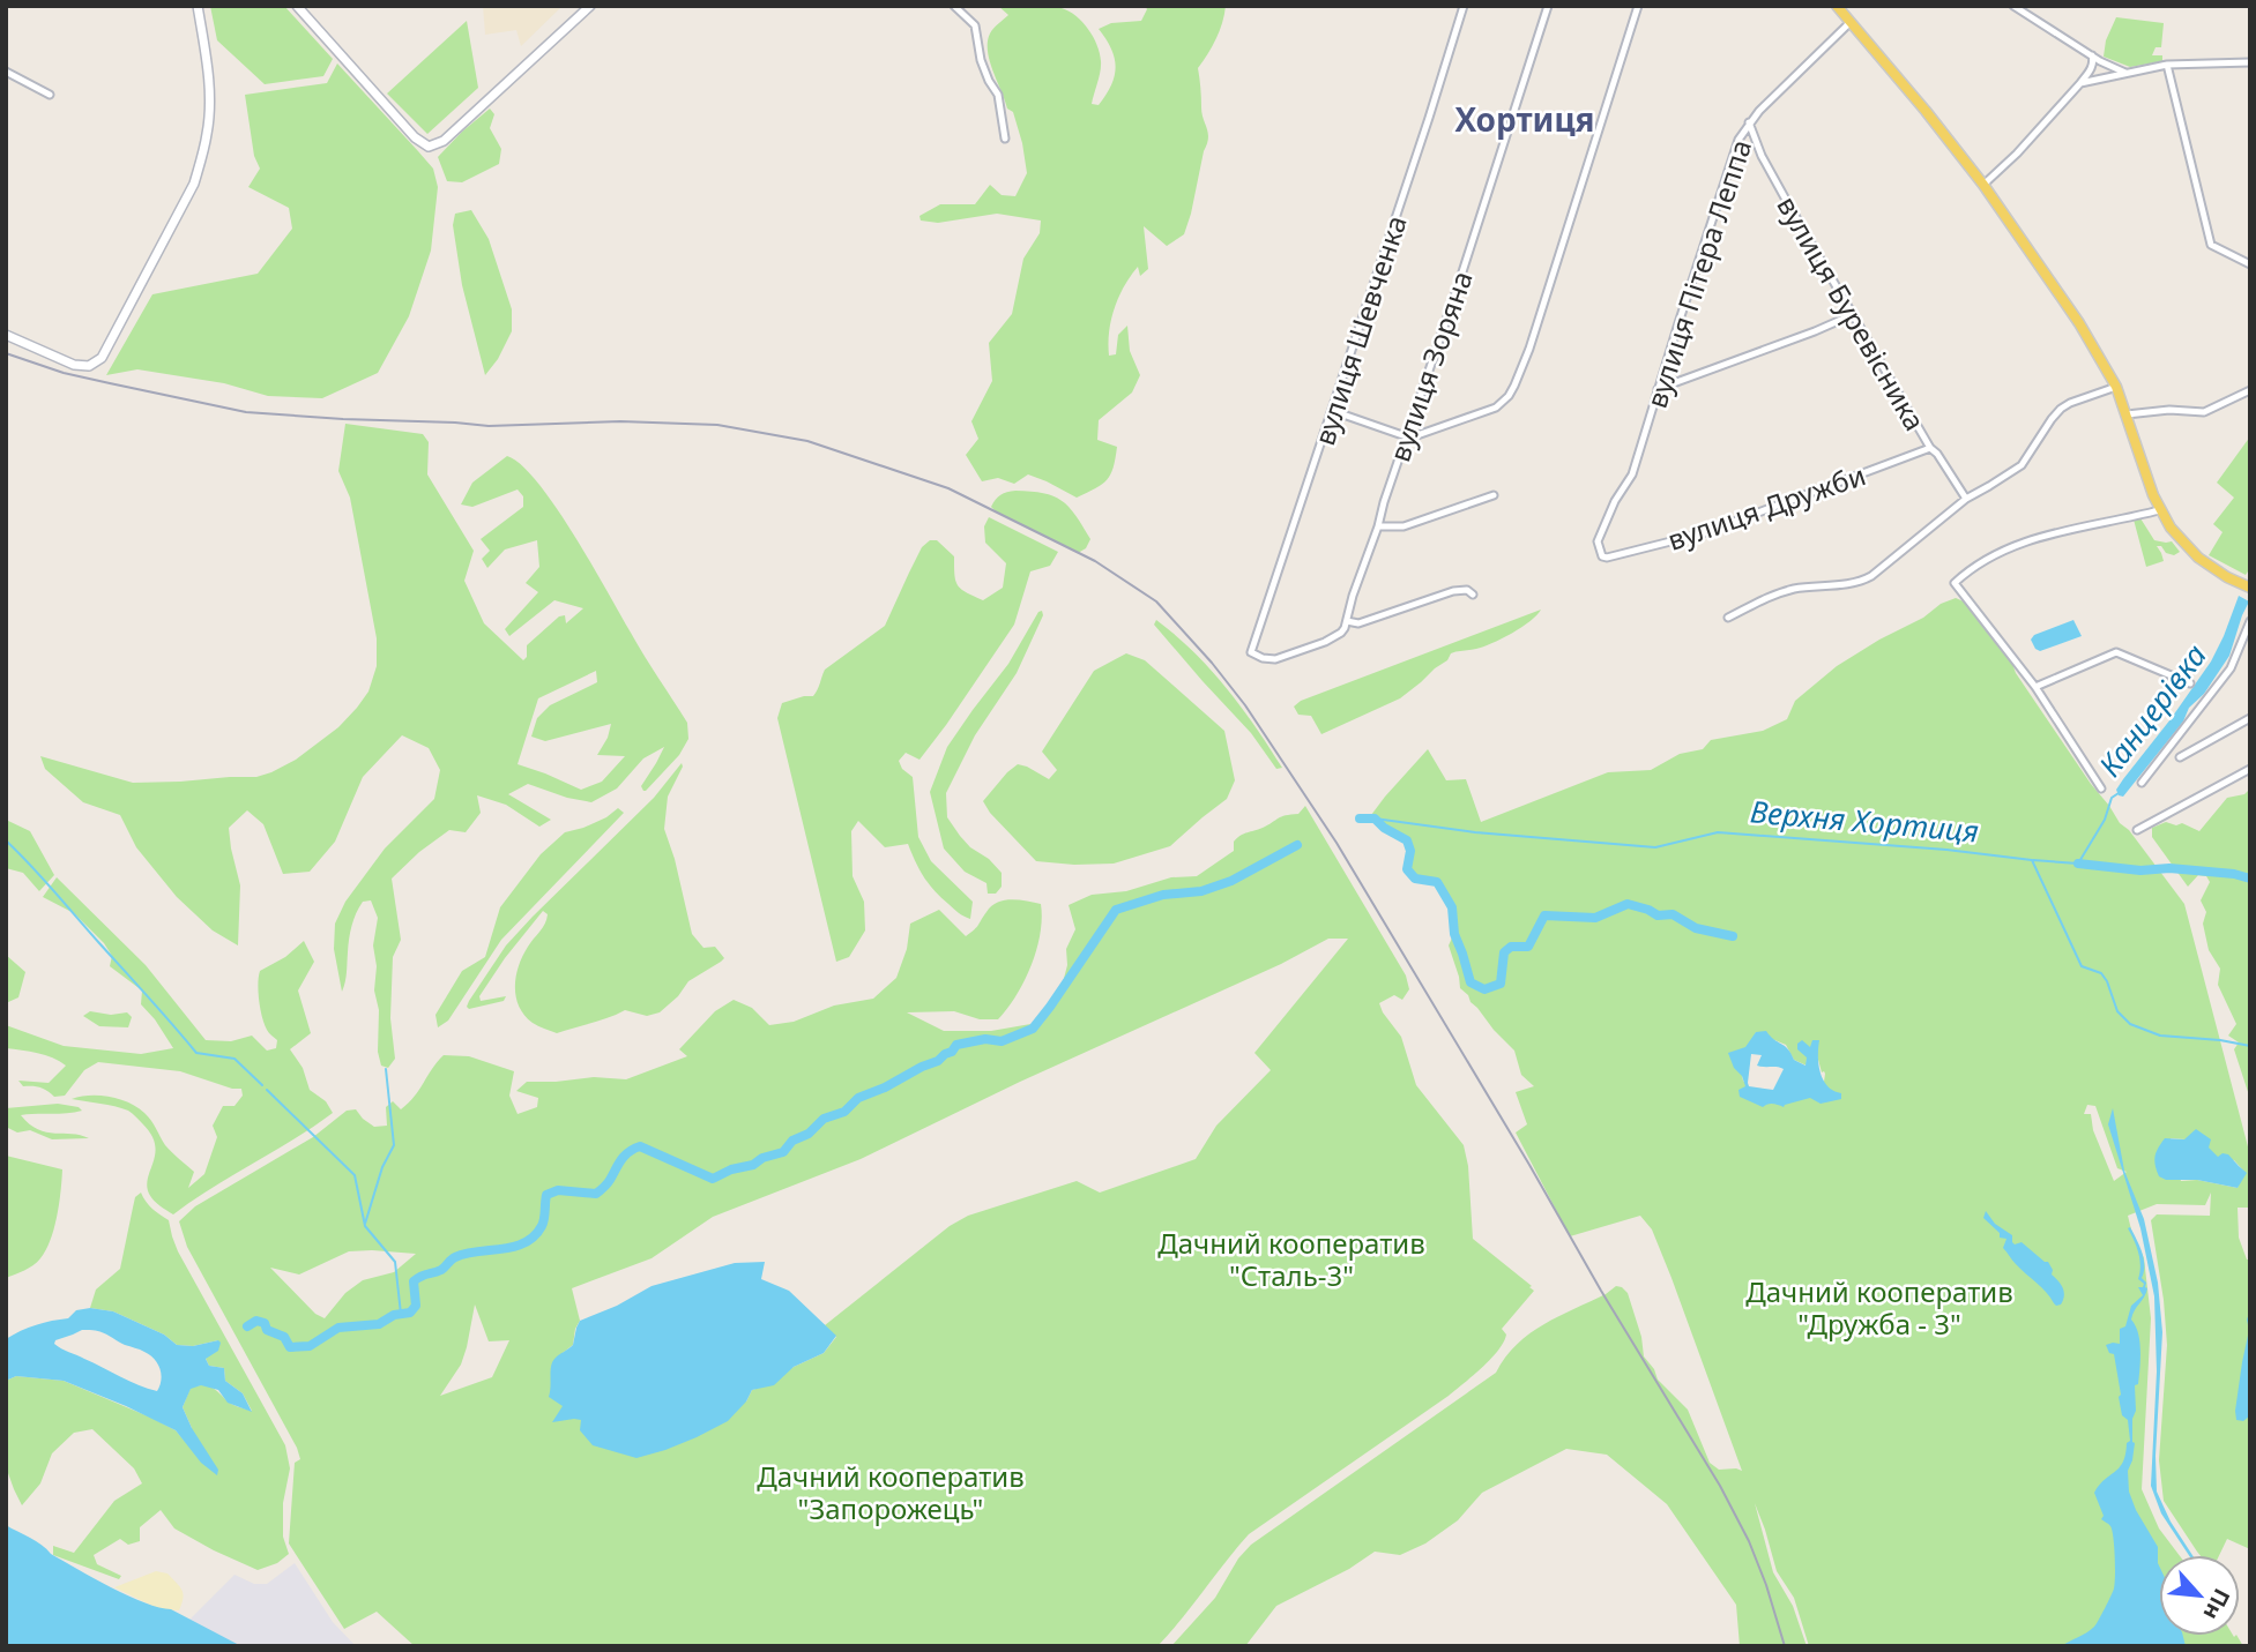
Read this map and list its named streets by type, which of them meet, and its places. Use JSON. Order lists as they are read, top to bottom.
{
  "streets": {
    "street": [
      "вулиця Пітера Леппа",
      "вулиця Буревісника",
      "вулиця Шевченка",
      "вулиця Зоряна",
      "вулиця Дружби"
    ]
  },
  "crossings": [
    ["вулиця Пітера Леппа", "вулиця Буревісника"],
    ["вулиця Пітера Леппа", "вулиця Дружби"],
    ["вулиця Буревісника", "вулиця Дружби"],
    ["вулиця Шевченка", "вулиця Зоряна"]
  ],
  "districts": ["Хортиця"],
  "water": ["Канцерівка", "Верхня Хортиця"],
  "parks": ["Дачний кооператив \"Сталь-3\"", "Дачний кооператив \"Дружба - 3\"", "Дачний кооператив \"Запорожець\""],
  "north": "bottom right"
}
